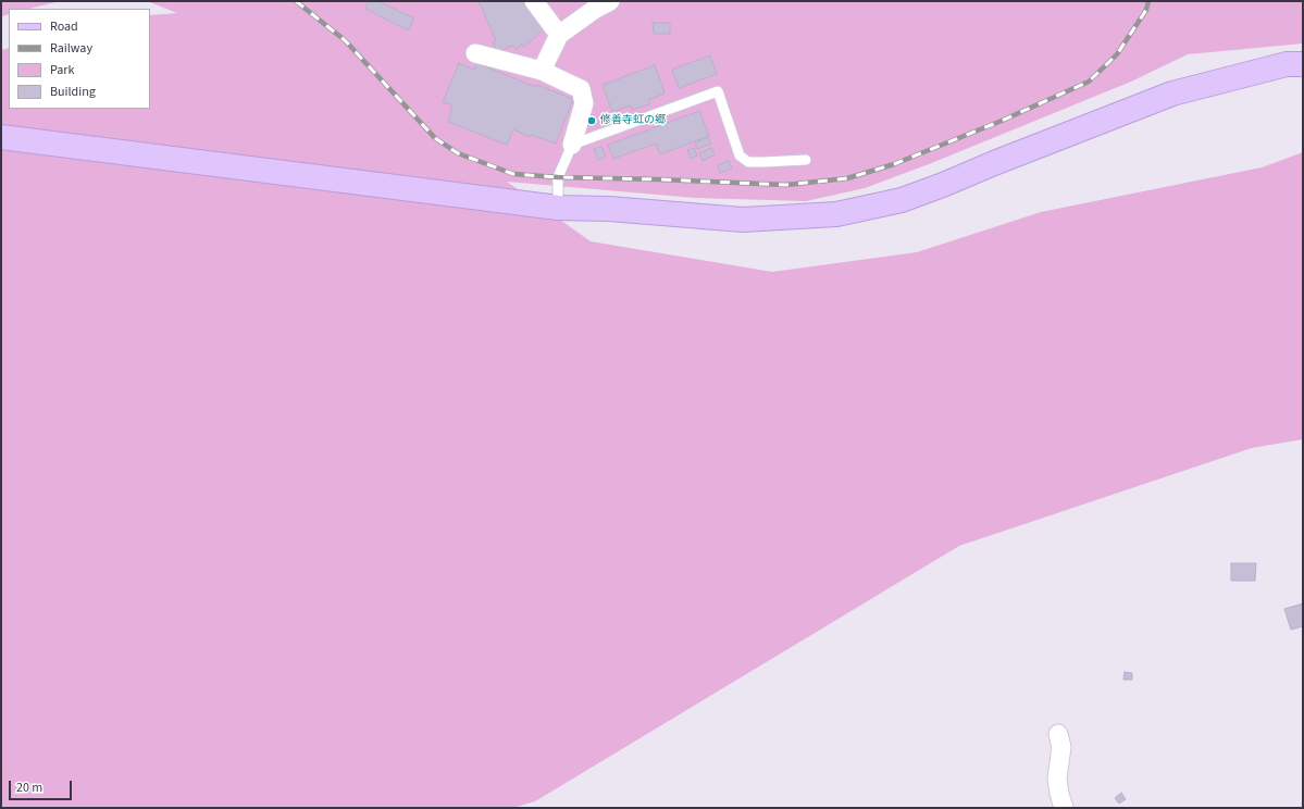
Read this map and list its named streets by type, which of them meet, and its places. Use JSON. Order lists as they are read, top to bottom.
{
  "places": ["修善寺虹の郷"],
  "legend": [
    "Road",
    "Railway",
    "Park",
    "Building"
  ],
  "scale_bar": "20 m"
}
